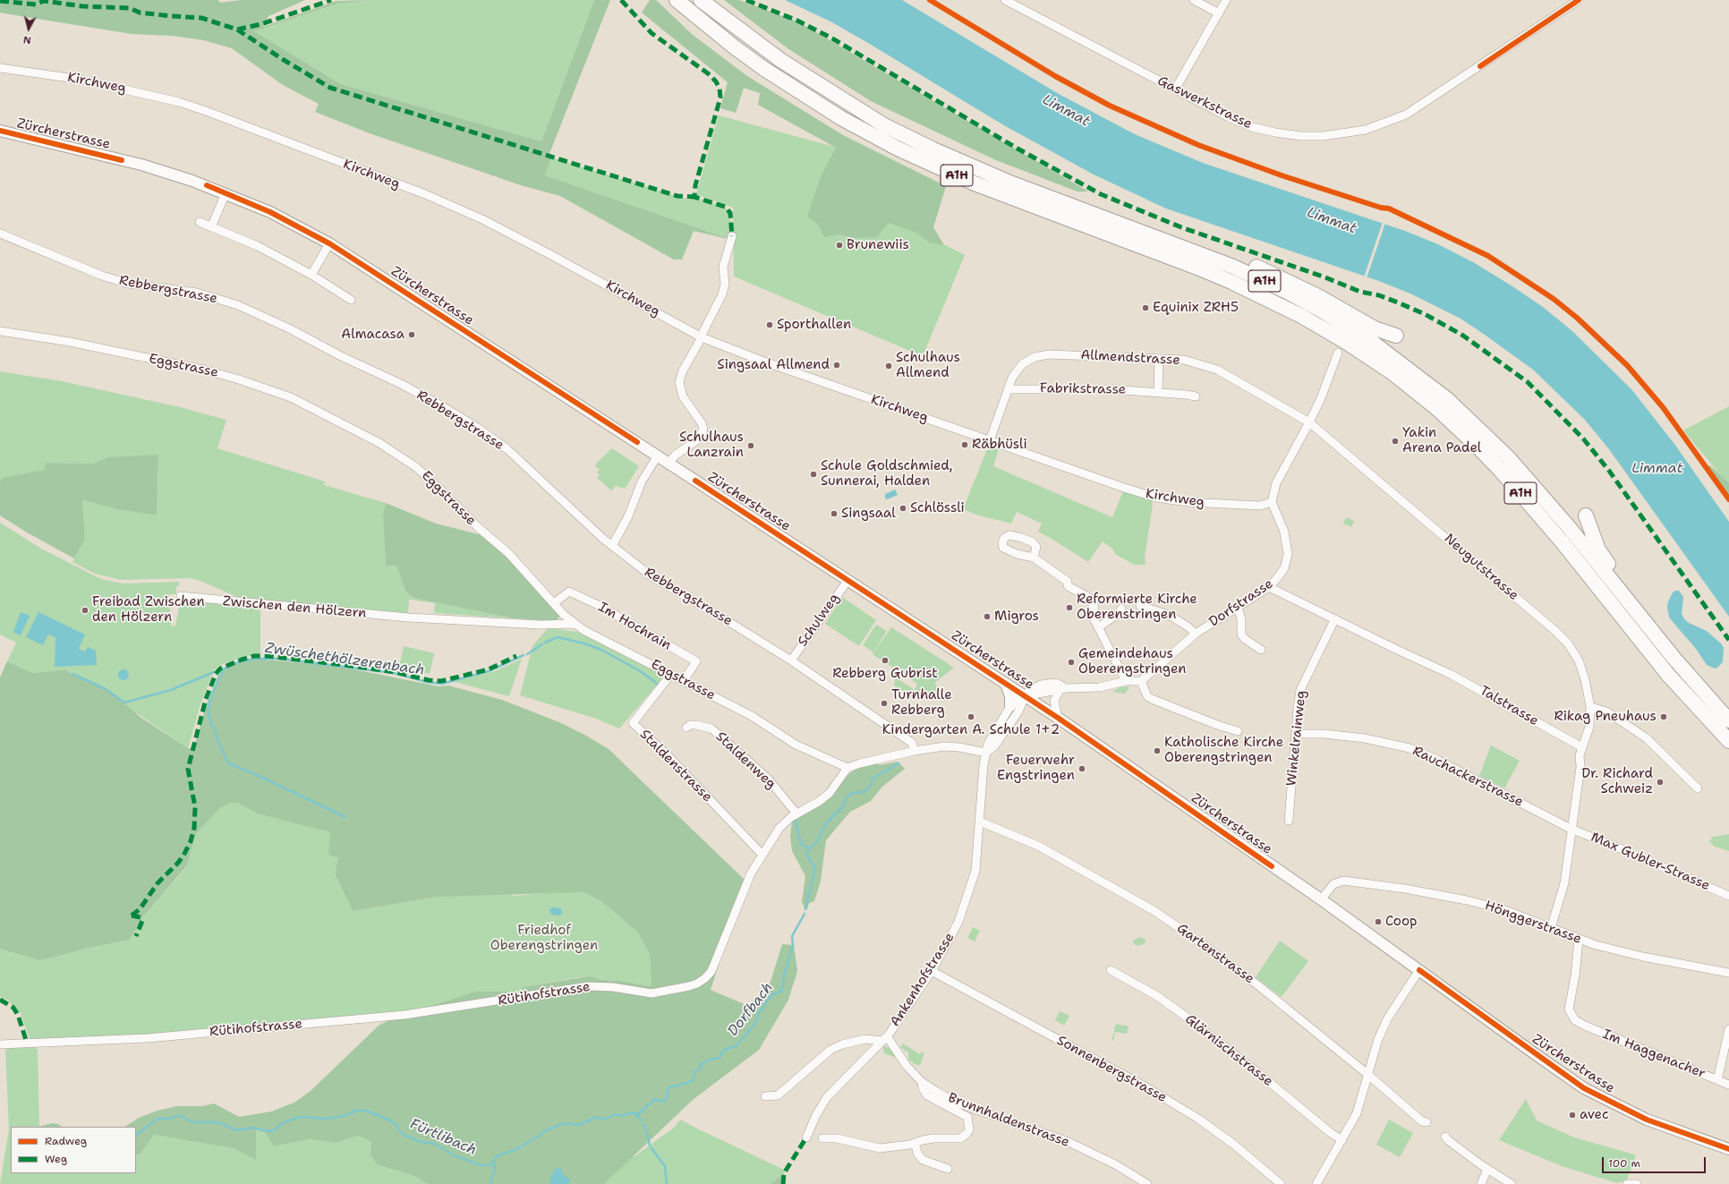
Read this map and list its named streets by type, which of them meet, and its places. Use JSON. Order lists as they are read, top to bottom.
{
  "streets": {
    "highway": ["A1H"],
    "main road": ["Zürcherstrasse"],
    "street": [
      "Kirchweg",
      "Gaswerkstrasse",
      "Rebbergstrasse",
      "Allmendstrasse",
      "Eggstrasse",
      "Fabrikstrasse",
      "Neugutstrasse",
      "Dorfstrasse",
      "Zwischen den Hölzern",
      "Schulweg",
      "Im Hochrain",
      "Talstrasse",
      "Winkelrainweg",
      "Staldenweg",
      "Staldenstrasse",
      "Rauchackerstrasse",
      "Max Gubler-Strasse",
      "Hönggerstrasse",
      "Gartenstrasse",
      "Ankenhofstrasse",
      "Rütihofstrasse",
      "Glärnischstrasse",
      "Im Haggenacher",
      "Sonnenbergstrasse",
      "Brunnhaldenstrasse"
    ]
  },
  "crossings": [
    ["Kirchweg", "Allmendstrasse"],
    ["Kirchweg", "Dorfstrasse"],
    ["Zürcherstrasse", "Schulweg"],
    ["Zürcherstrasse", "Hönggerstrasse"],
    ["Rebbergstrasse", "Schulweg"],
    ["Allmendstrasse", "Fabrikstrasse"],
    ["Allmendstrasse", "Neugutstrasse"],
    ["Eggstrasse", "Zwischen den Hölzern"],
    ["Eggstrasse", "Im Hochrain"],
    ["Eggstrasse", "Staldenstrasse"],
    ["Eggstrasse", "Rütihofstrasse"],
    ["Neugutstrasse", "Talstrasse"],
    ["Dorfstrasse", "Talstrasse"],
    ["Talstrasse", "Winkelrainweg"],
    ["Winkelrainweg", "Rauchackerstrasse"],
    ["Staldenweg", "Rütihofstrasse"],
    ["Staldenstrasse", "Rütihofstrasse"],
    ["Rauchackerstrasse", "Max Gubler-Strasse"],
    ["Hönggerstrasse", "Im Haggenacher"],
    ["Gartenstrasse", "Ankenhofstrasse"],
    ["Ankenhofstrasse", "Sonnenbergstrasse"],
    ["Ankenhofstrasse", "Brunnhaldenstrasse"]
  ],
  "water": [
    "Limmat",
    "Zwüschethölzerenbach",
    "Dorfbach",
    "Fürtlibach"
  ],
  "parks": ["Friedhof Oberengstringen"],
  "places": [
    "Brunewiis",
    "Equinix ZRH5",
    "Sporthallen",
    "Almacasa",
    "Singsaal Allmend",
    "Schulhaus Allmend",
    "Yakin Arena Padel",
    "Räbhüsli",
    "Schulhaus Lanzrain",
    "Schule Goldschmied, Sunnerai, Halden",
    "Schlössli",
    "Singsaal",
    "Reformierte Kirche Oberenstringen",
    "Freibad Zwischen den Hölzern",
    "Migros",
    "Rebberg Gubrist",
    "Gemeindehaus Oberengstringen",
    "Turnhalle Rebberg",
    "Kindergarten A. Schule 1+2",
    "Rikag Pneuhaus",
    "Katholische Kirche Oberengstringen",
    "Feuerwehr Engstringen",
    "Dr. Richard Schweiz",
    "Coop",
    "avec"
  ],
  "legend": ["Radweg", "Weg"],
  "scale_bar": "100 m",
  "north": "bottom"
}
